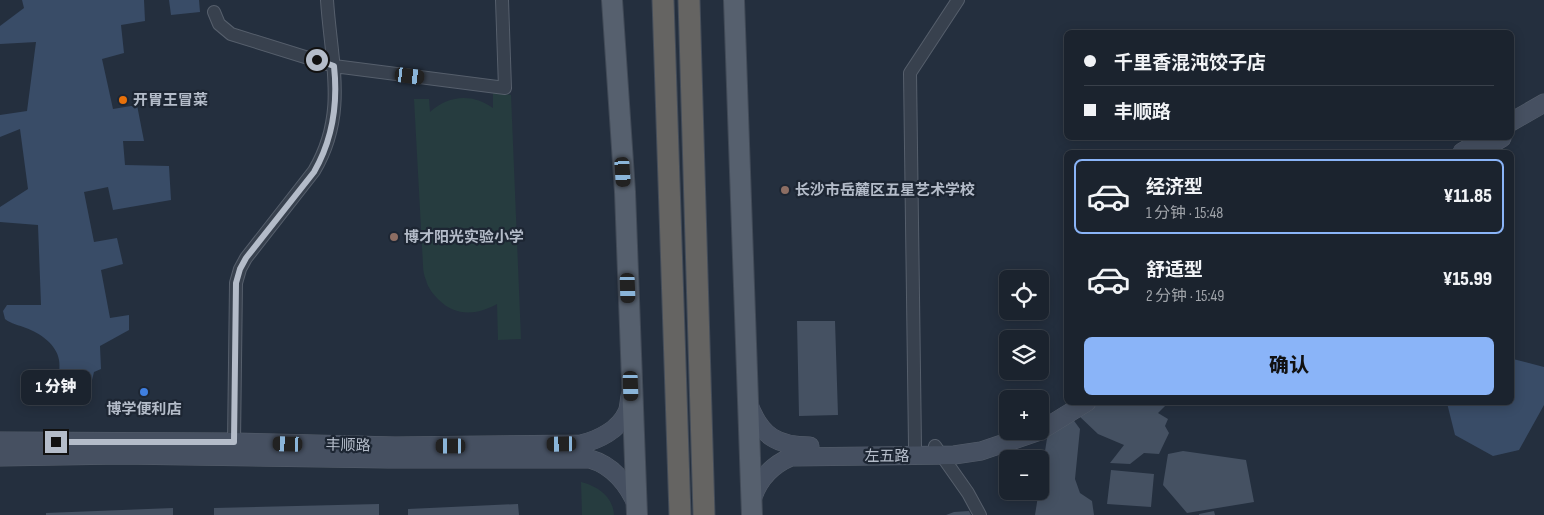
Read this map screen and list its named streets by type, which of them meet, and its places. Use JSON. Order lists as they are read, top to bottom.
{
  "streets": {
    "main road": ["丰顺路", "左五路"]
  },
  "places": [
    "开胃王冒菜",
    "长沙市岳麓区五星艺术学校",
    "博才阳光实验小学",
    "博学便利店"
  ],
  "page": {
    "banner": ["千里香混沌饺子店", "丰顺路"],
    "list": [
      {
        "name": "经济型",
        "note": "1 分钟 · 15:48",
        "value": "¥11.85"
      },
      {
        "name": "舒适型",
        "note": "2 分钟 · 15:49",
        "value": "¥15.99"
      }
    ],
    "map_buttons": ["+", "−"],
    "buttons": "确认",
    "bubble": "1 分钟"
  }
}
